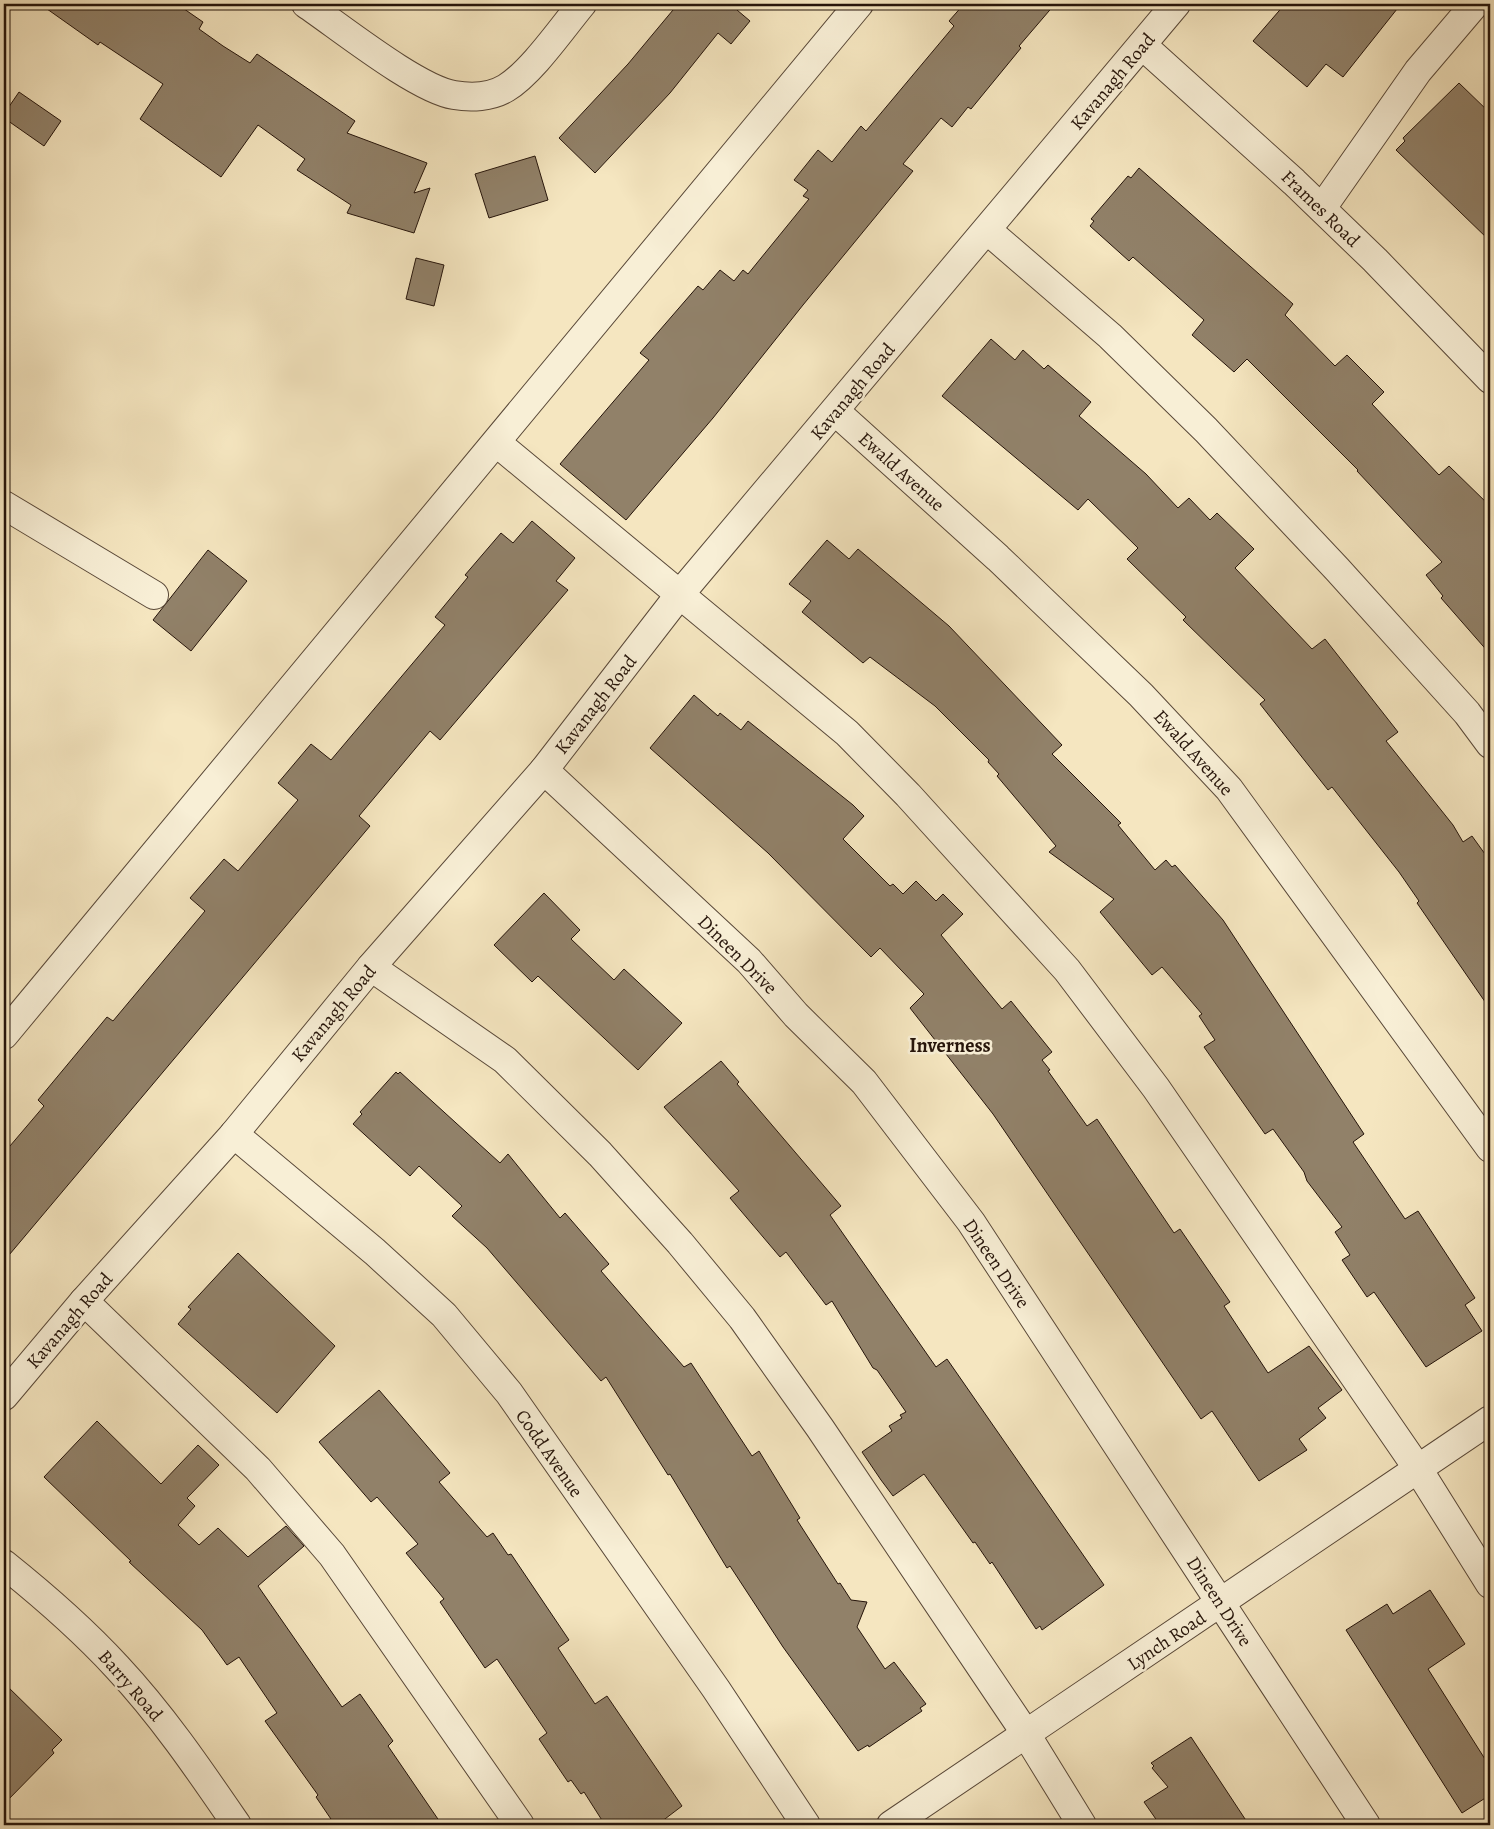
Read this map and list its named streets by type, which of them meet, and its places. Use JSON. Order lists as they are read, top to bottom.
{
  "streets": {
    "street": [
      "Kavanagh Road",
      "Frames Road",
      "Ewald Avenue",
      "Dineen Drive",
      "Codd Avenue",
      "Lynch Road",
      "Barry Road"
    ]
  },
  "crossings": [
    ["Kavanagh Road", "Frames Road"],
    ["Kavanagh Road", "Ewald Avenue"],
    ["Kavanagh Road", "Dineen Drive"],
    ["Kavanagh Road", "Codd Avenue"],
    ["Dineen Drive", "Lynch Road"]
  ],
  "districts": ["Inverness"]
}
